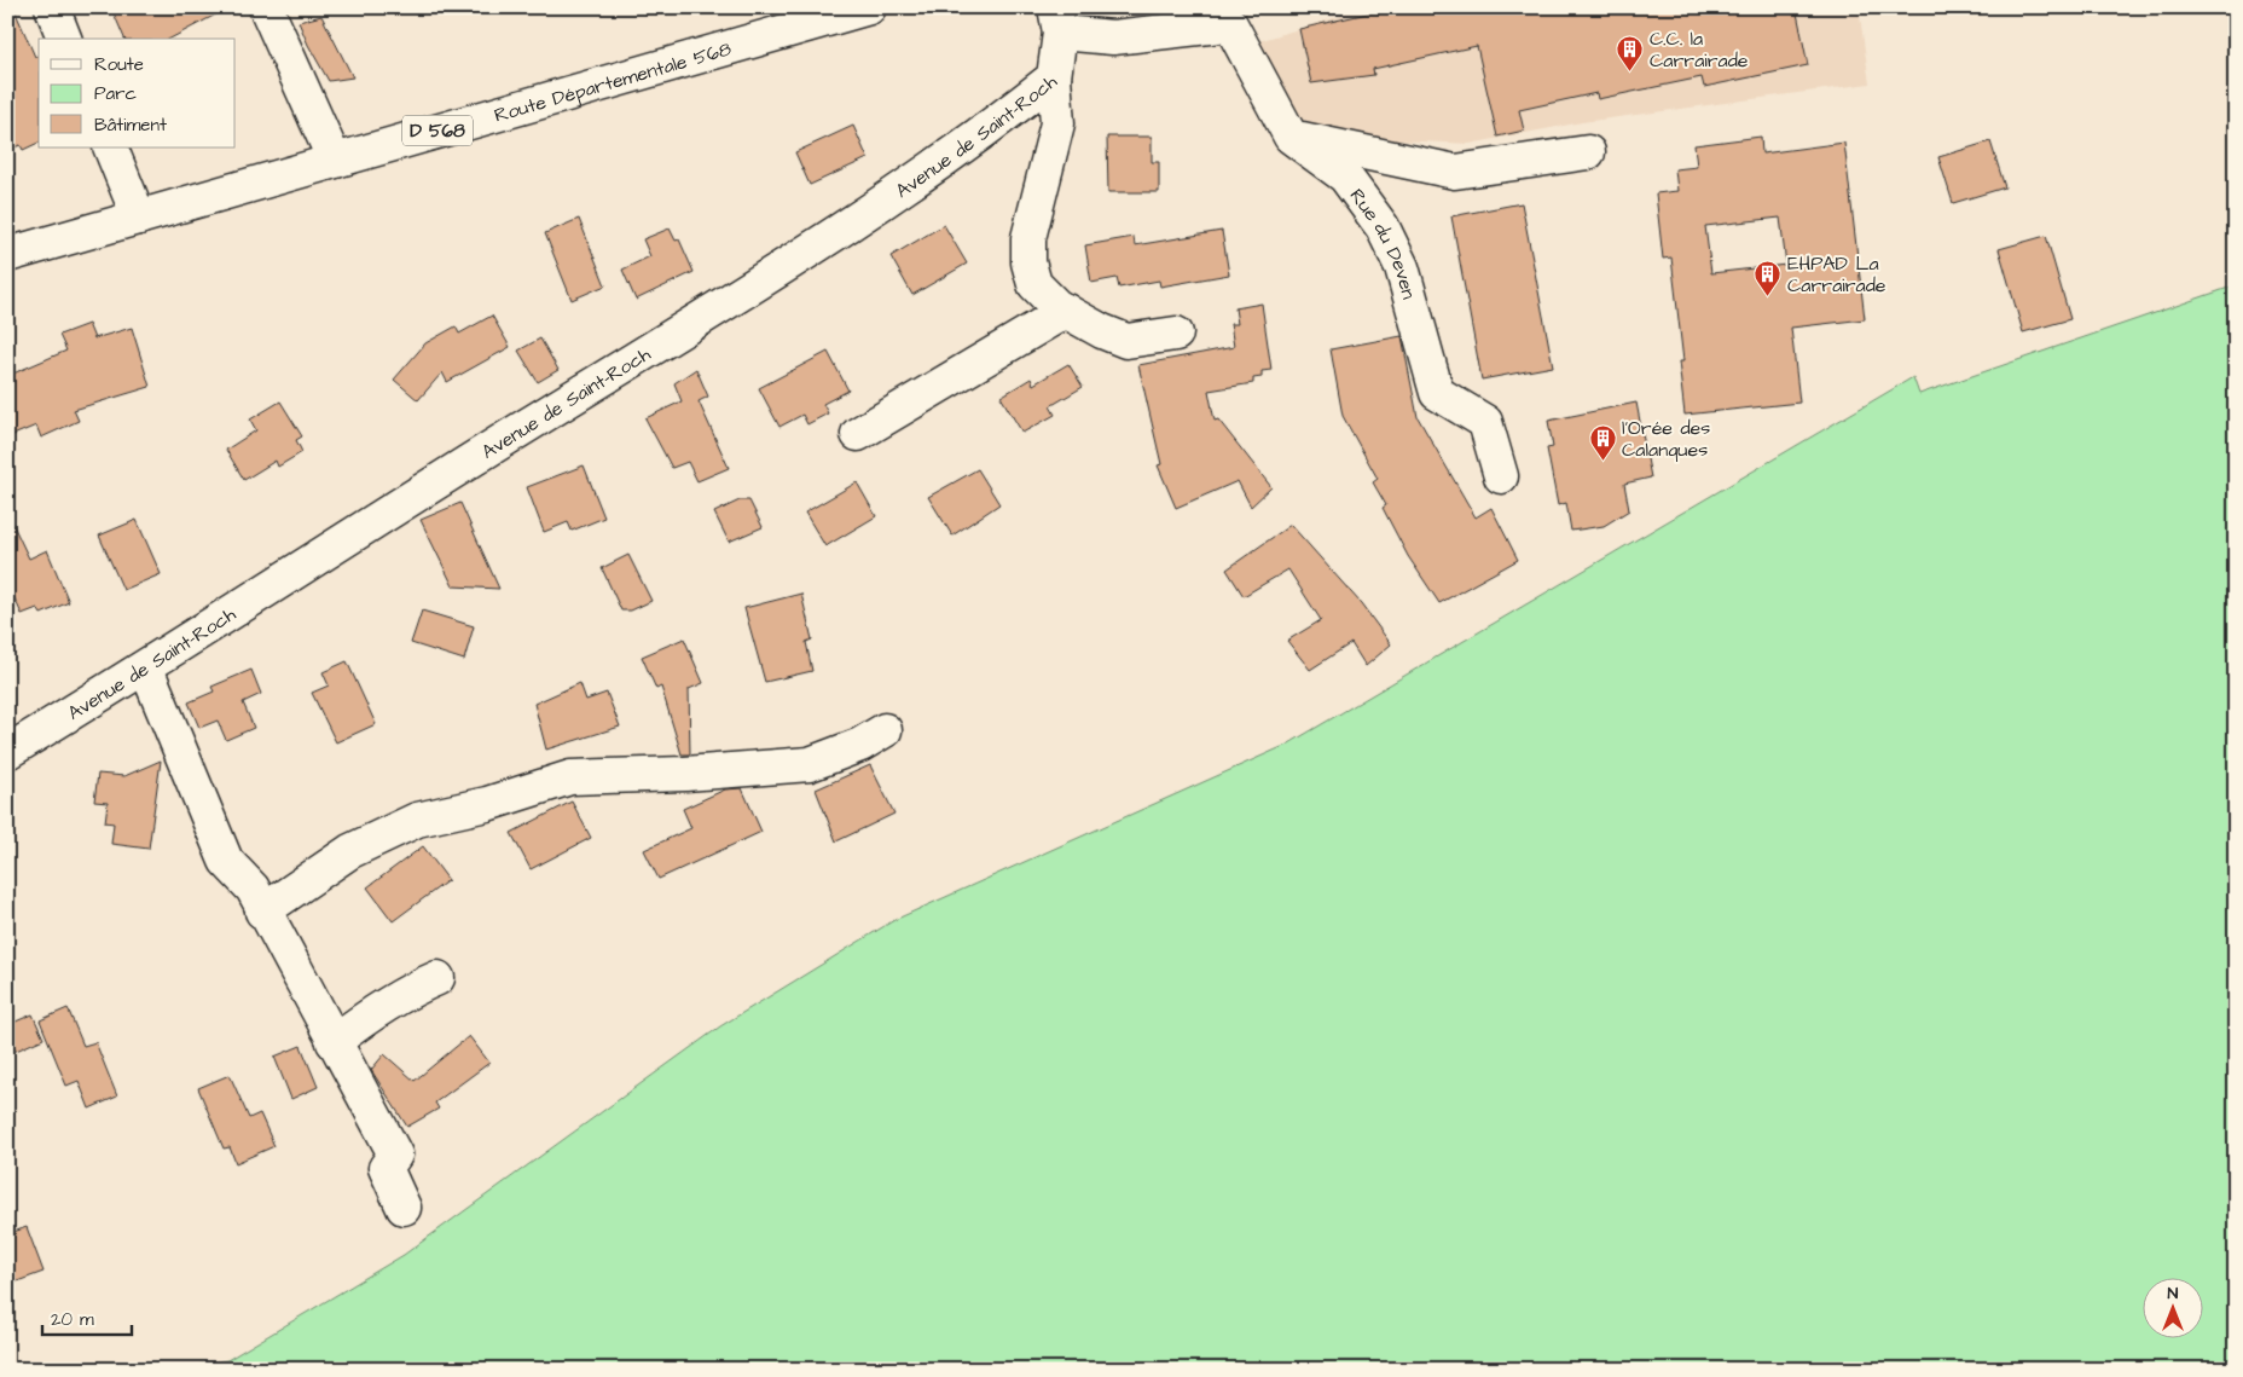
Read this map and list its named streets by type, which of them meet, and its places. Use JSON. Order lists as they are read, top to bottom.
{
  "streets": {
    "street": [
      "Route Départementale 568",
      "D 568",
      "Avenue de Saint-Roch",
      "Rue du Deven"
    ]
  },
  "crossings": [
    ["Avenue de Saint-Roch", "Rue du Deven"]
  ],
  "places": {
    "building": ["C.C. la Carrairade", "EHPAD La Carrairade", "l'Orée des Calanques"]
  },
  "legend": ["Route", "Parc", "Bâtiment"],
  "scale_bar": "20 m",
  "north": "top"
}
